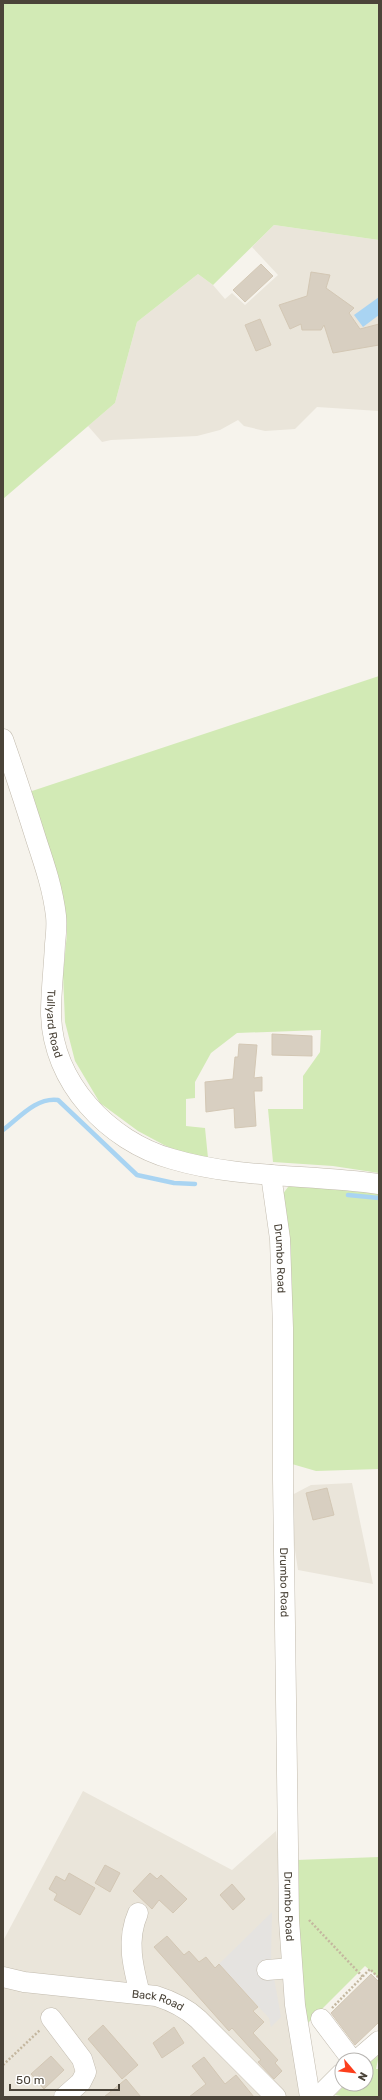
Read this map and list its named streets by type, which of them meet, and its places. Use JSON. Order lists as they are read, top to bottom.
{
  "streets": {
    "street": ["Tullyard Road", "Drumbo Road", "Back Road"]
  },
  "crossings": [
    ["Tullyard Road", "Drumbo Road"]
  ],
  "scale_bar": "50 m",
  "north": "bottom right"
}
